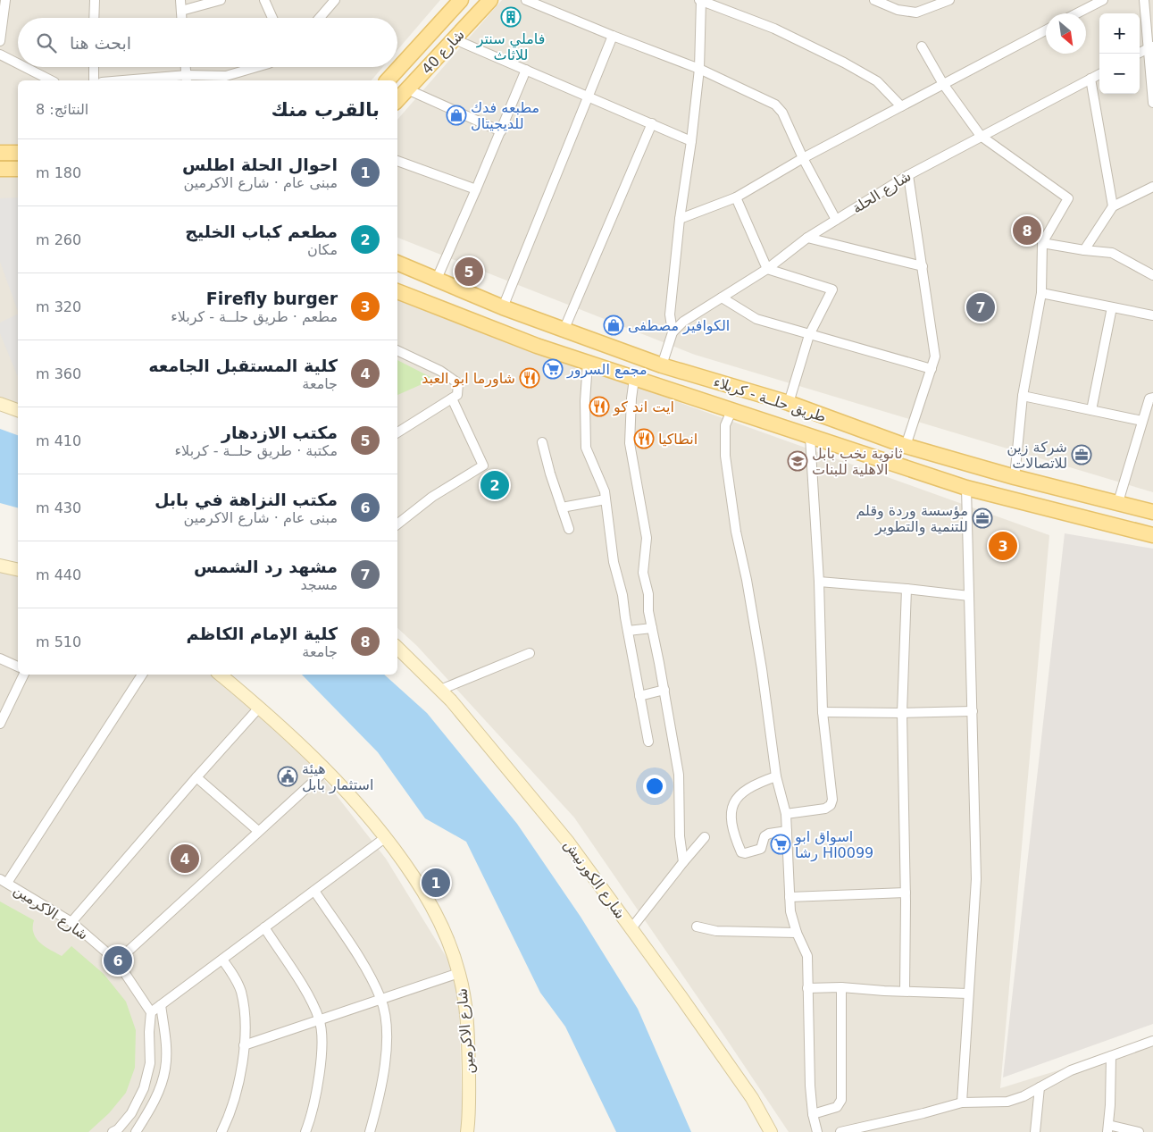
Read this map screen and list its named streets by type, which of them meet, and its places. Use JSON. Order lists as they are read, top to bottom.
{
  "streets": {
    "main road": ["شارع 40", "طريق حلــة - كربلاء"],
    "street": ["شارع الحلة", "شارع الكورنيش", "شارع الاكرمين"]
  },
  "places": {
    "building": ["فاملي سنتر للاثاث"],
    "shop": ["مطبعه فدك للديجيتال", "الكوافير مصطفى"],
    "supermarket": ["مجمع السرور", "اسواق ابو رشا Hl0099"],
    "restaurant": ["شاورما ابو العبد", "ايت اند كو", "انطاكيا"],
    "office": ["شركة زين للاتصالات", "مؤسسة وردة وقلم للتنمية والتطوير"],
    "school or university": ["ثانوية نخب بابل الاهلية للبنات"],
    "public building": ["هيئة استثمار بابل"]
  },
  "north": "bottom right",
  "page": {
    "map_buttons": ["+", "−"],
    "search": "ابحث هنا",
    "heading": ["بالقرب منك", "النتائج: 8"],
    "list": [
      {
        "mark": "1",
        "name": "احوال الحلة اطلس",
        "note": "مبنى عام · شارع الاكرمين",
        "value": "180 m"
      },
      {
        "mark": "2",
        "name": "مطعم كباب الخليج",
        "note": "مكان",
        "value": "260 m"
      },
      {
        "mark": "3",
        "name": "Firefly burger",
        "note": "مطعم · طريق حلــة - كربلاء",
        "value": "320 m"
      },
      {
        "mark": "4",
        "name": "كلية المستقبل الجامعه",
        "note": "جامعة",
        "value": "360 m"
      },
      {
        "mark": "5",
        "name": "مكتب الازدهار",
        "note": "مكتبة · طريق حلــة - كربلاء",
        "value": "410 m"
      },
      {
        "mark": "6",
        "name": "مكتب النزاهة في بابل",
        "note": "مبنى عام · شارع الاكرمين",
        "value": "430 m"
      },
      {
        "mark": "7",
        "name": "مشهد رد الشمس",
        "note": "مسجد",
        "value": "440 m"
      },
      {
        "mark": "8",
        "name": "كلية الإمام الكاظم",
        "note": "جامعة",
        "value": "510 m"
      }
    ],
    "pins": [
      "8",
      "5",
      "7",
      "2",
      "3",
      "4",
      "1",
      "6"
    ]
  }
}
